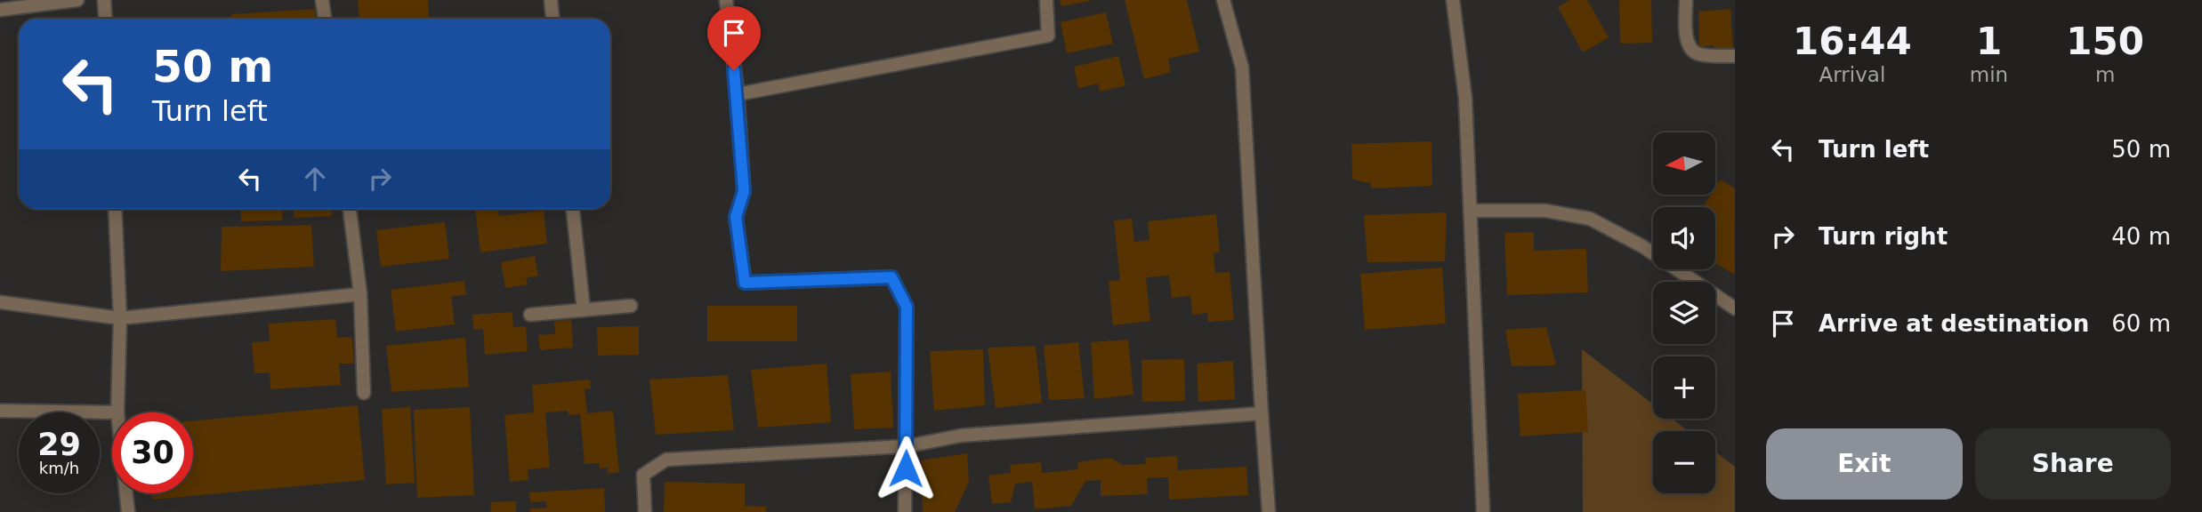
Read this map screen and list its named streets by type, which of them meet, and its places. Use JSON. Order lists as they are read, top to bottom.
{
  "north": "left",
  "page": {
    "eta": [
      "16:44",
      "Arrival",
      "1",
      "min",
      "150",
      "m"
    ],
    "turn": ["50 m", "Turn left"],
    "list": [
      {
        "name": "Turn left",
        "value": "50 m"
      },
      {
        "name": "Turn right",
        "value": "40 m"
      },
      {
        "name": "Arrive at destination",
        "value": "60 m"
      }
    ],
    "map_buttons": ["+", "−"],
    "speed": "29 km/h",
    "limit": "30",
    "buttons": ["Exit", "Share"]
  }
}
